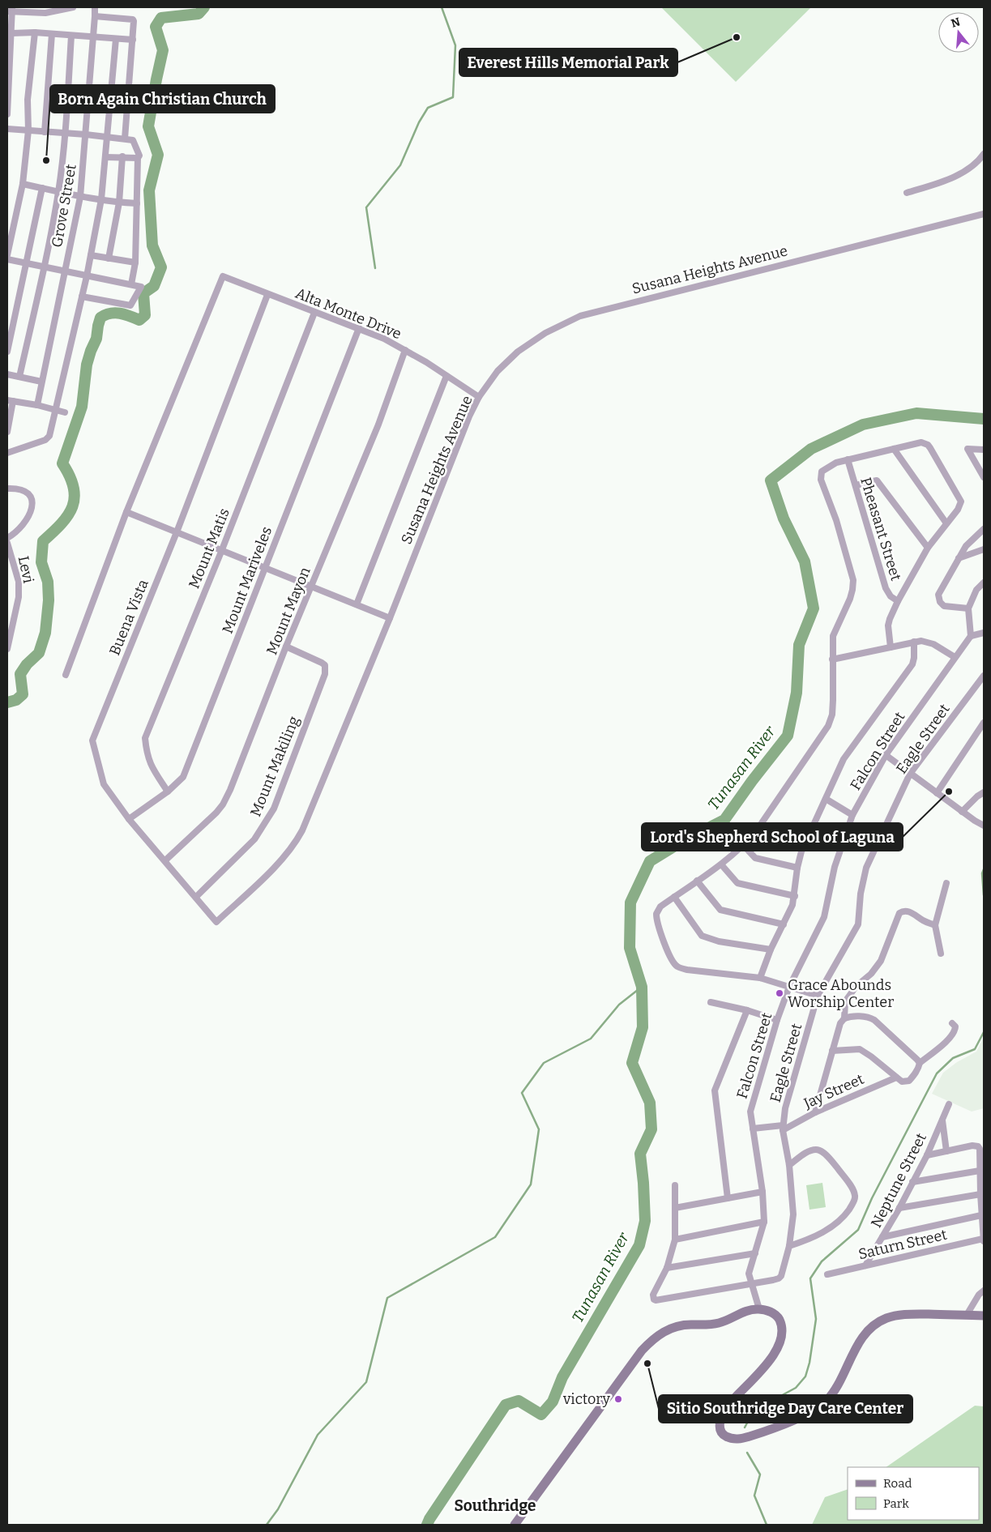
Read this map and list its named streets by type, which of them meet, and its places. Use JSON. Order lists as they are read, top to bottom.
{
  "streets": {
    "street": [
      "Grove Street",
      "Susana Heights Avenue",
      "Alta Monte Drive",
      "Pheasant Street",
      "Mount Matis",
      "Levi",
      "Mount Mariveles",
      "Mount Mayon",
      "Buena Vista",
      "Eagle Street",
      "Falcon Street",
      "Mount Makiling",
      "Jay Street",
      "Neptune Street",
      "Saturn Street"
    ]
  },
  "crossings": [
    ["Susana Heights Avenue", "Alta Monte Drive"],
    ["Susana Heights Avenue", "Buena Vista"],
    ["Alta Monte Drive", "Mount Matis"],
    ["Alta Monte Drive", "Mount Mariveles"],
    ["Alta Monte Drive", "Mount Mayon"],
    ["Alta Monte Drive", "Buena Vista"],
    ["Mount Matis", "Mount Mariveles"],
    ["Mount Mariveles", "Buena Vista"],
    ["Mount Mayon", "Buena Vista"],
    ["Mount Mayon", "Mount Makiling"],
    ["Buena Vista", "Mount Makiling"],
    ["Eagle Street", "Falcon Street"],
    ["Eagle Street", "Jay Street"],
    ["Neptune Street", "Saturn Street"]
  ],
  "districts": ["Southridge"],
  "water": ["Tunasan River"],
  "places": [
    "Everest Hills Memorial Park",
    "Born Again Christian Church",
    "Lord's Shepherd School of Laguna",
    "Grace Abounds Worship Center",
    "Sitio Southridge Day Care Center",
    "victory"
  ],
  "legend": ["Road", "Park"],
  "north": "top"
}
